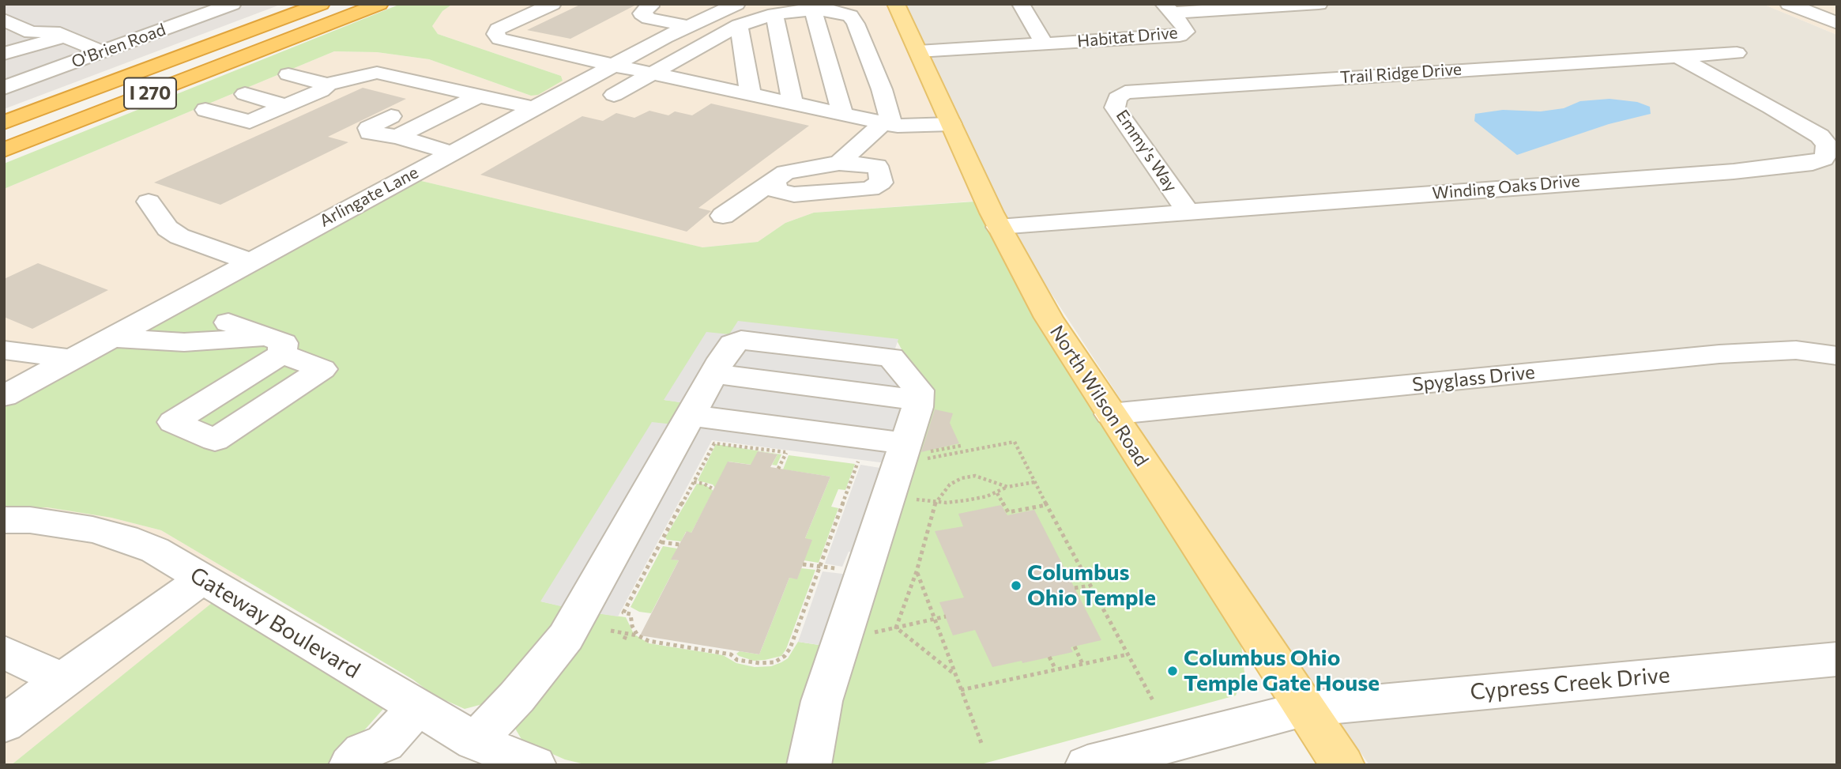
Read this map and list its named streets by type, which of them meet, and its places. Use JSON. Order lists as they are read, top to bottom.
{
  "streets": {
    "highway": ["I 270"],
    "main road": ["North Wilson Road"],
    "street": [
      "Habitat Drive",
      "O'Brien Road",
      "Trail Ridge Drive",
      "Emmy's Way",
      "Winding Oaks Drive",
      "Arlingate Lane",
      "Spyglass Drive",
      "Gateway Boulevard",
      "Cypress Creek Drive"
    ]
  },
  "crossings": [
    ["Habitat Drive", "North Wilson Road"],
    ["Trail Ridge Drive", "Emmy's Way"],
    ["Trail Ridge Drive", "Winding Oaks Drive"],
    ["Emmy's Way", "Winding Oaks Drive"],
    ["Winding Oaks Drive", "North Wilson Road"],
    ["Spyglass Drive", "North Wilson Road"],
    ["North Wilson Road", "Cypress Creek Drive"]
  ],
  "places": ["Columbus Ohio Temple", "Columbus Ohio Temple Gate House"]
}
